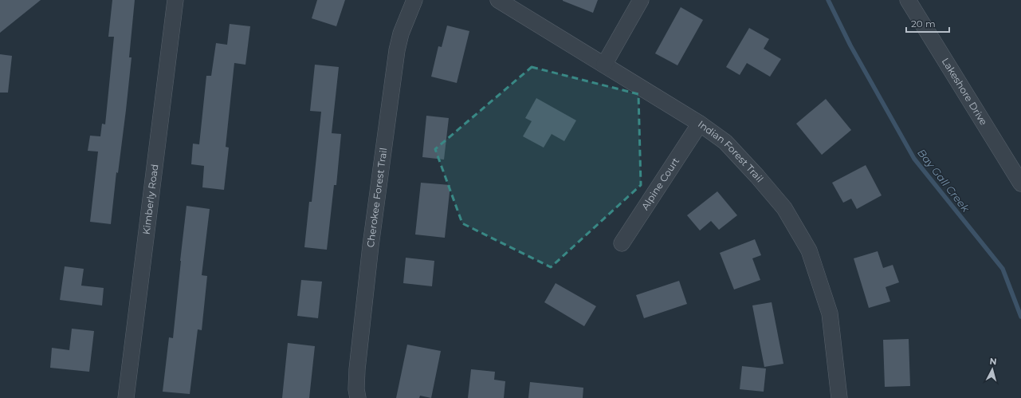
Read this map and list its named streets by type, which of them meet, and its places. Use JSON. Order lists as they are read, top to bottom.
{
  "streets": {
    "street": [
      "Lakeshore Drive",
      "Indian Forest Trail",
      "Alpine Court",
      "Cherokee Forest Trail",
      "Kimberly Road"
    ]
  },
  "crossings": [
    ["Indian Forest Trail", "Alpine Court"]
  ],
  "water": ["Bay Gall Creek"],
  "scale_bar": "20 m",
  "north": "top"
}
